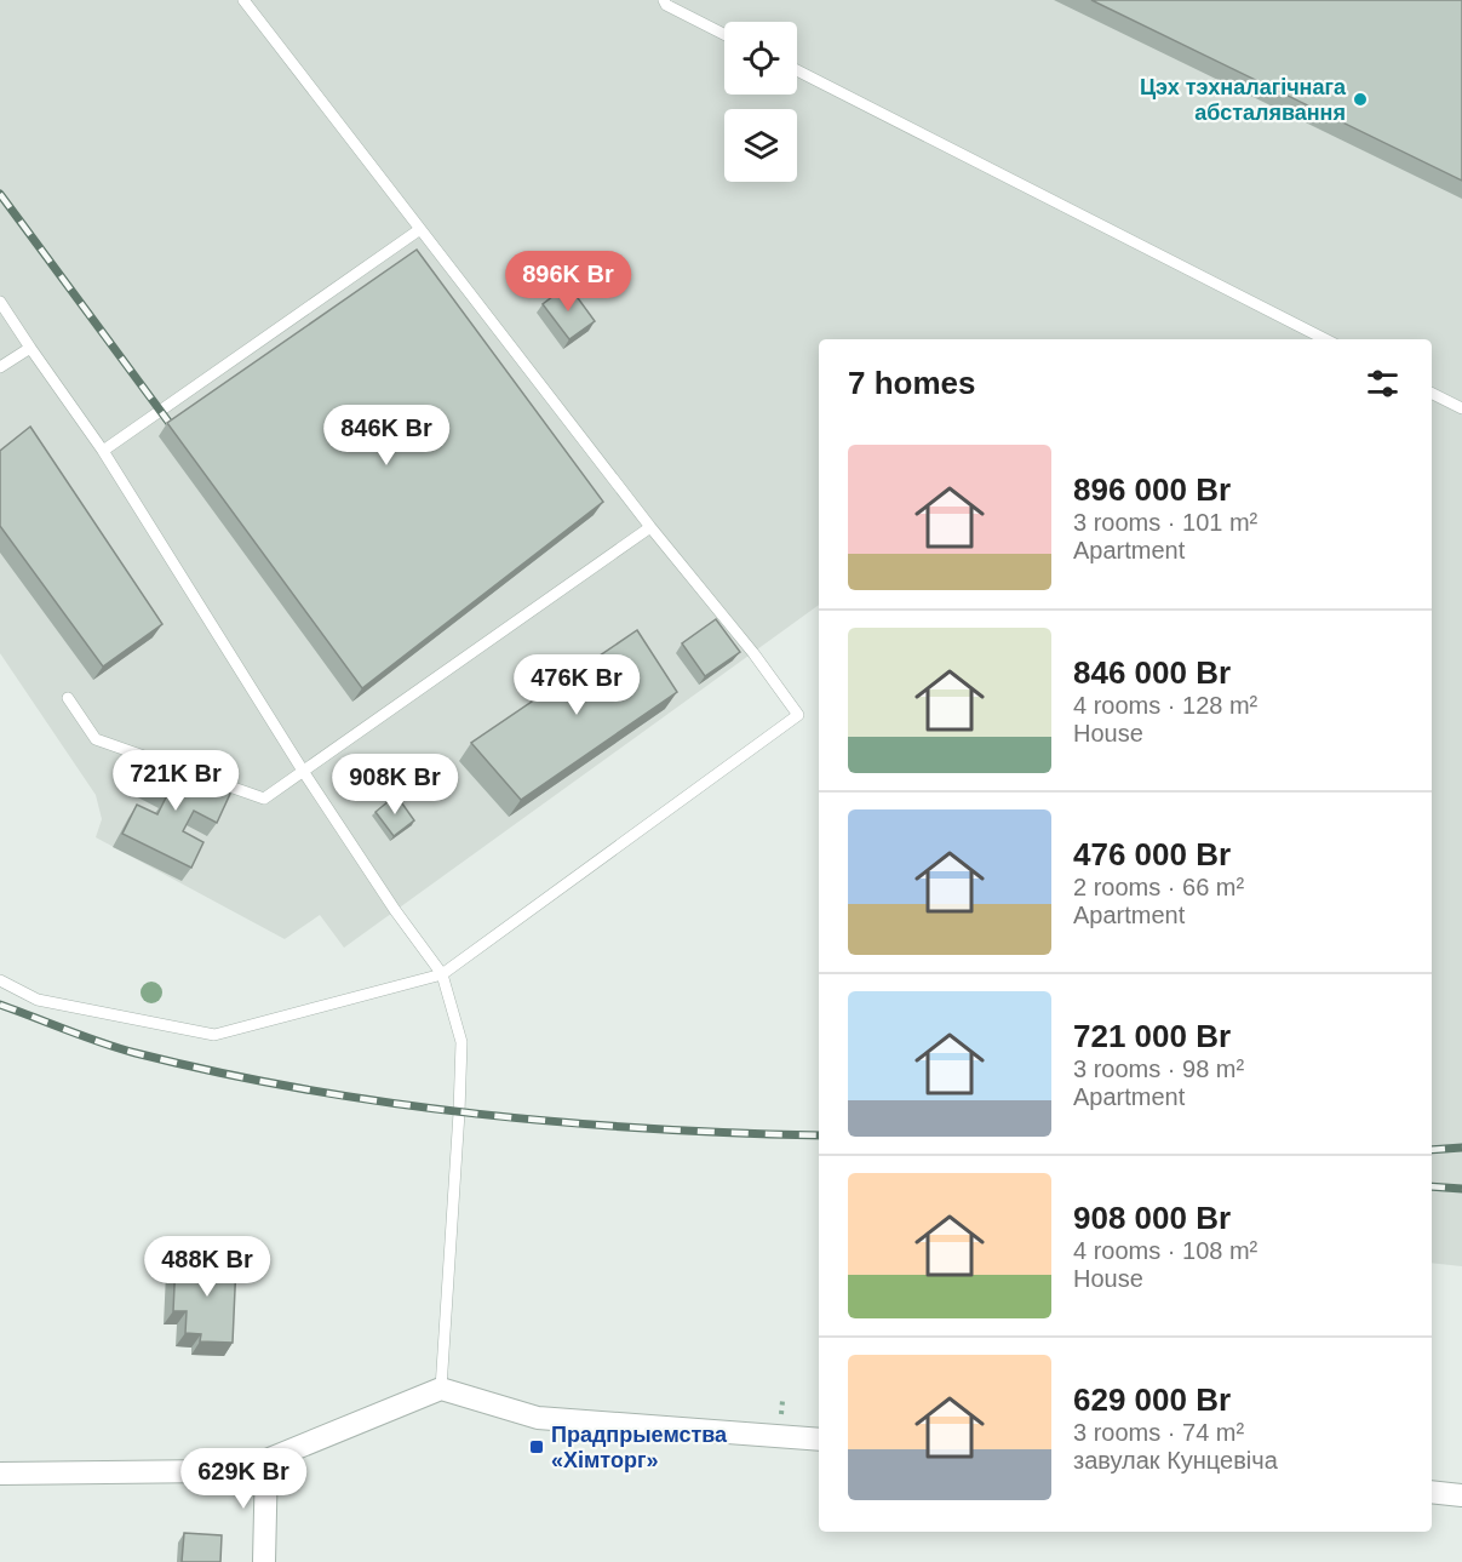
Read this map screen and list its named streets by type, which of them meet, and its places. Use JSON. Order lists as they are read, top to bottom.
{
  "places": {
    "other": ["Цэх тэхналагічнага абсталявання"],
    "transit": ["Прадпрыемства «Хімторг»"]
  },
  "page": {
    "price": [
      "896K Br",
      "846K Br",
      "476K Br",
      "721K Br",
      "908K Br",
      "488K Br",
      "629K Br"
    ],
    "heading": "7 homes",
    "list": [
      {
        "name": "896 000 Br",
        "note": "3 rooms · 101 m² · Apartment"
      },
      {
        "name": "846 000 Br",
        "note": "4 rooms · 128 m² · House"
      },
      {
        "name": "476 000 Br",
        "note": "2 rooms · 66 m² · Apartment"
      },
      {
        "name": "721 000 Br",
        "note": "3 rooms · 98 m² · Apartment"
      },
      {
        "name": "908 000 Br",
        "note": "4 rooms · 108 m² · House"
      },
      {
        "name": "629 000 Br",
        "note": "3 rooms · 74 m² · завулак Кунцевіча"
      }
    ]
  }
}
